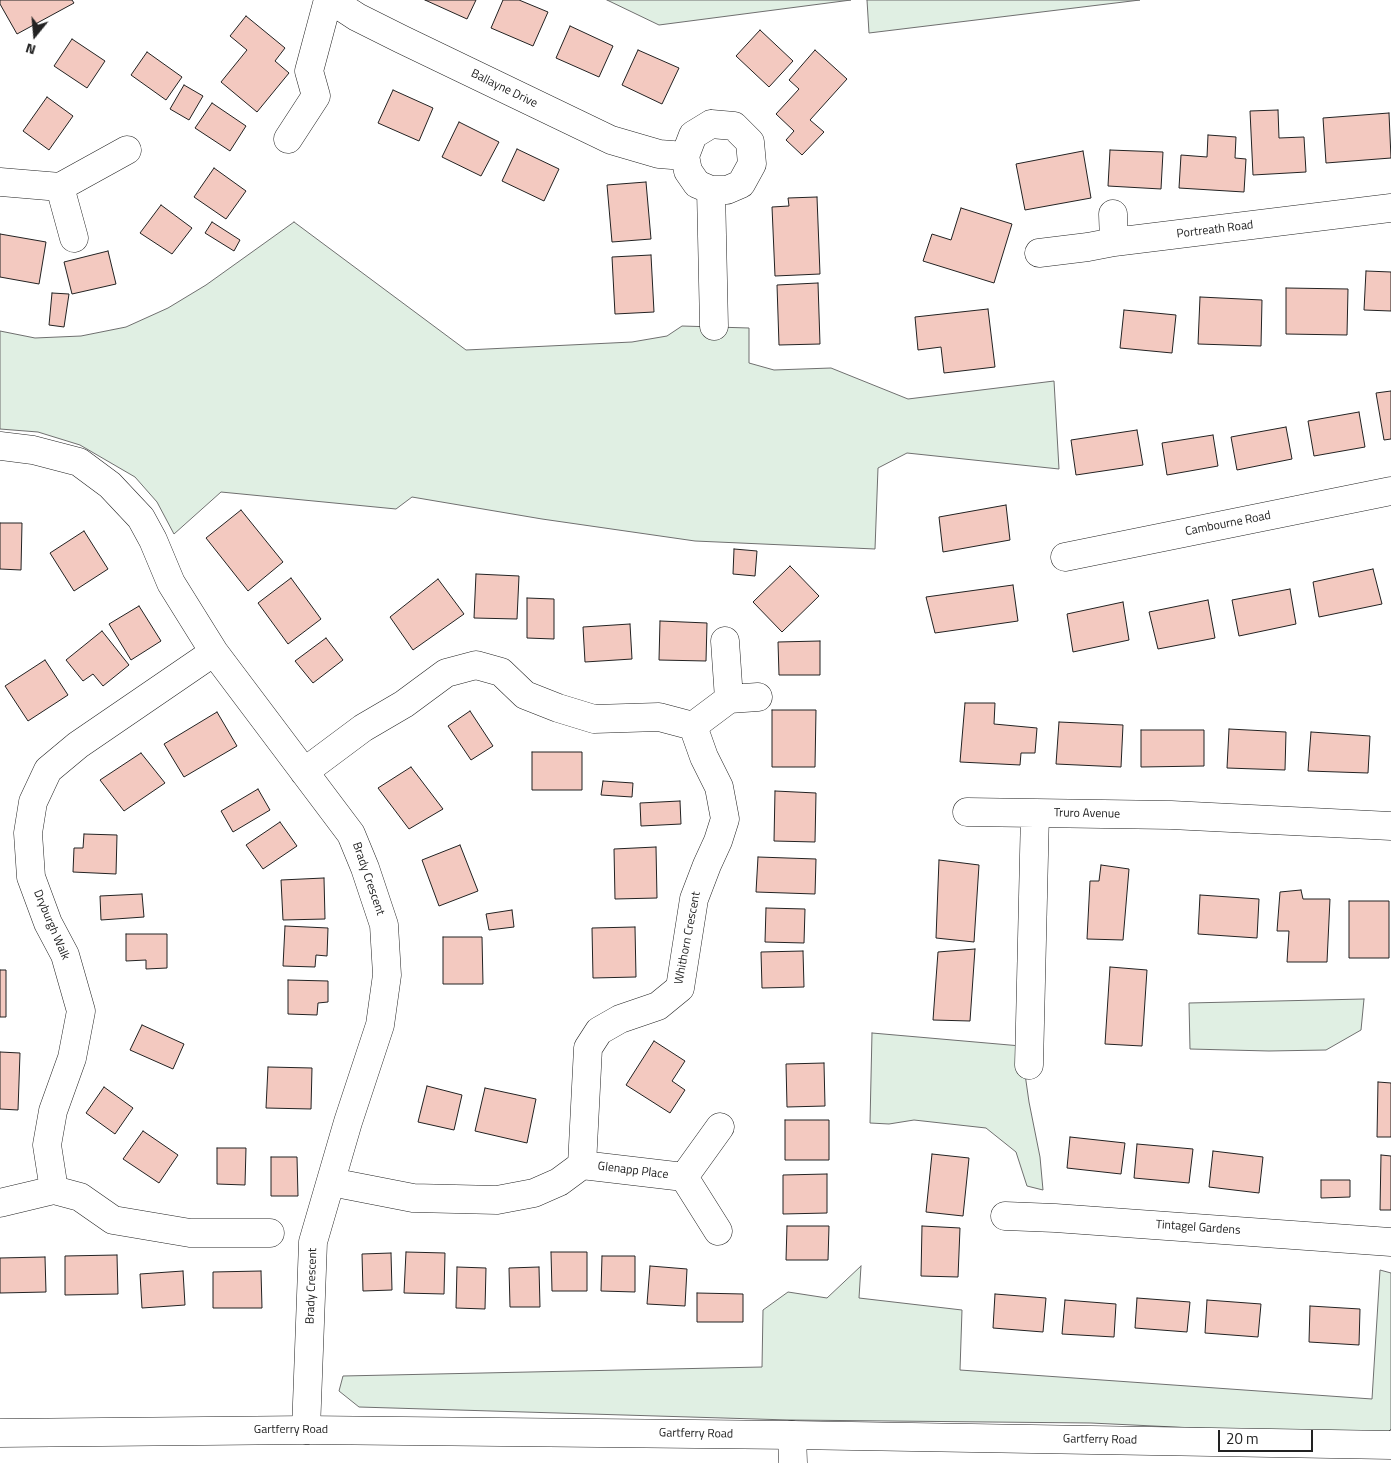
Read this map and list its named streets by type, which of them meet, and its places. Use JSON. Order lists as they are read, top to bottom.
{
  "streets": {
    "street": [
      "Ballayne Drive",
      "Portreath Road",
      "Cambourne Road",
      "Truro Avenue",
      "Brady Crescent",
      "Dryburgh Walk",
      "Whithorn Crescent",
      "Glenapp Place",
      "Tintagel Gardens",
      "Gartferry Road"
    ]
  },
  "crossings": [
    ["Brady Crescent", "Dryburgh Walk"],
    ["Brady Crescent", "Gartferry Road"],
    ["Whithorn Crescent", "Glenapp Place"]
  ],
  "scale_bar": "20 m",
  "north": "bottom"
}
